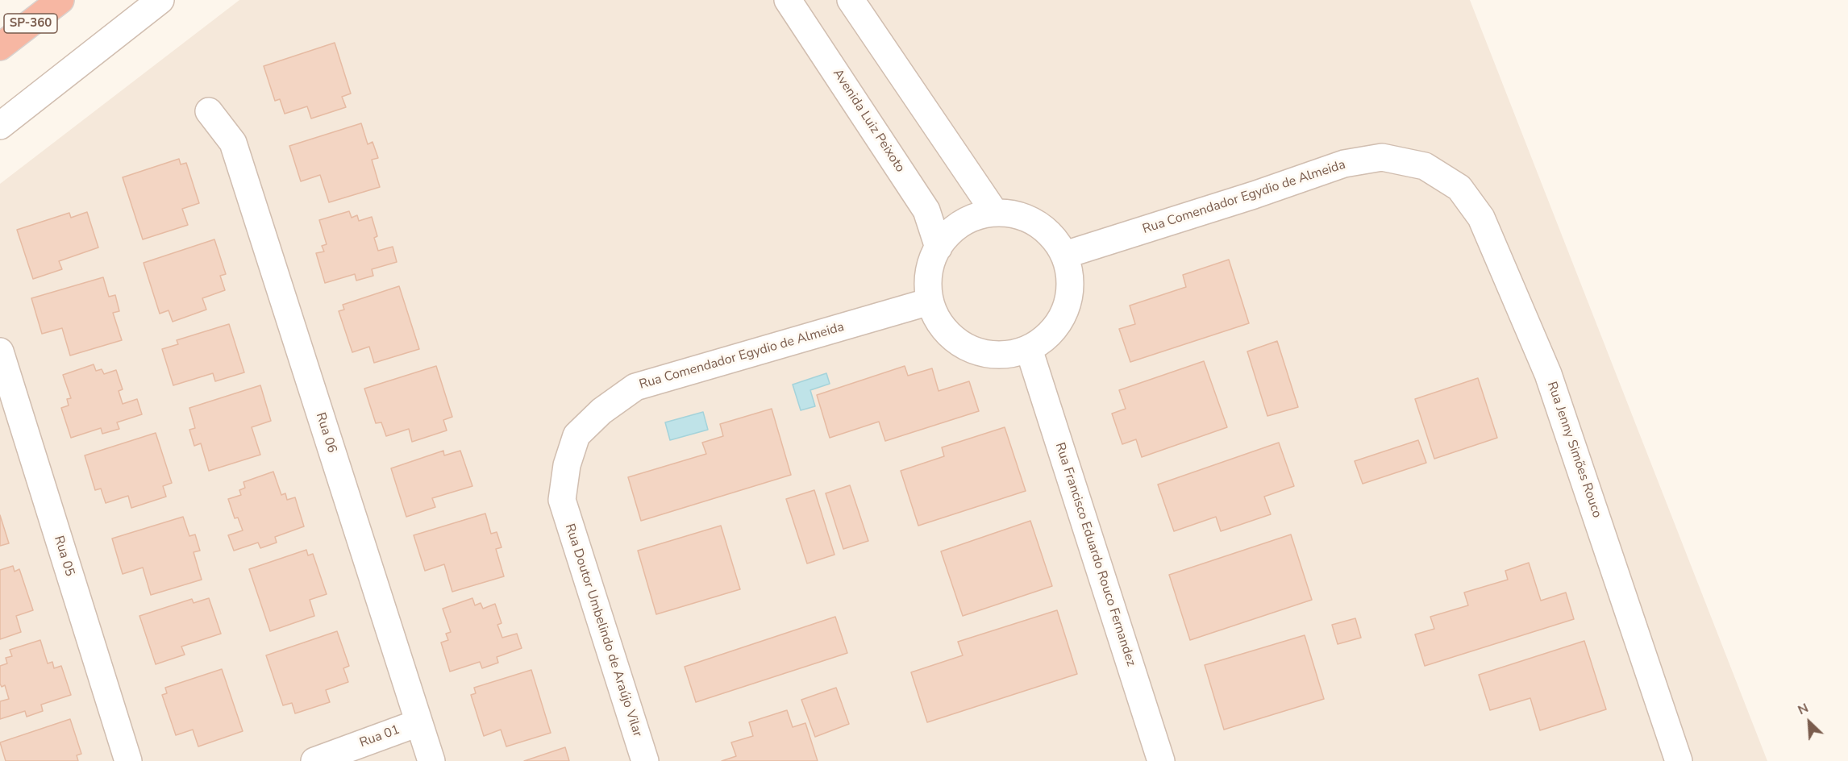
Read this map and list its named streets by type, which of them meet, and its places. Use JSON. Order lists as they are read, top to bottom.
{
  "streets": {
    "highway": ["SP-360"],
    "street": [
      "Avenida Luiz Peixoto",
      "Rua Comendador Egydio de Almeida",
      "Rua 06",
      "Rua Jenny Simões Rouco",
      "Rua Francisco Eduardo Rouco Fernandez",
      "Rua 05",
      "Rua Doutor Umbelindo de Araújo Vilar",
      "Rua 01"
    ]
  },
  "crossings": [
    ["Avenida Luiz Peixoto", "Rua Comendador Egydio de Almeida"],
    ["Avenida Luiz Peixoto", "Rua Francisco Eduardo Rouco Fernandez"],
    ["Rua Comendador Egydio de Almeida", "Rua Jenny Simões Rouco"],
    ["Rua Comendador Egydio de Almeida", "Rua Francisco Eduardo Rouco Fernandez"],
    ["Rua Comendador Egydio de Almeida", "Rua Doutor Umbelindo de Araújo Vilar"],
    ["Rua 06", "Rua 01"]
  ],
  "north": "top left"
}
